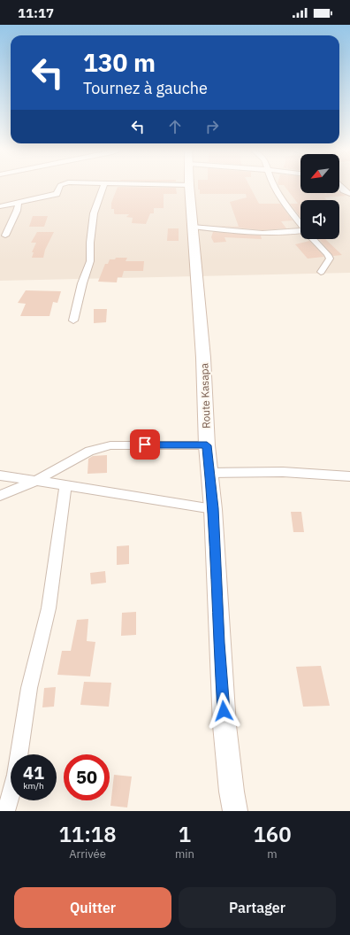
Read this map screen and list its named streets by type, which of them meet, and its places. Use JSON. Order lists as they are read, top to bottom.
{
  "streets": {
    "main road": ["Route Kasapa"]
  },
  "north": "bottom left",
  "page": {
    "status": "11:17",
    "turn": ["130 m", "Tournez à gauche"],
    "speed": "41 km/h",
    "limit": "50",
    "eta": [
      "11:18",
      "Arrivée",
      "1",
      "min",
      "160",
      "m"
    ],
    "buttons": ["Quitter", "Partager"]
  }
}
